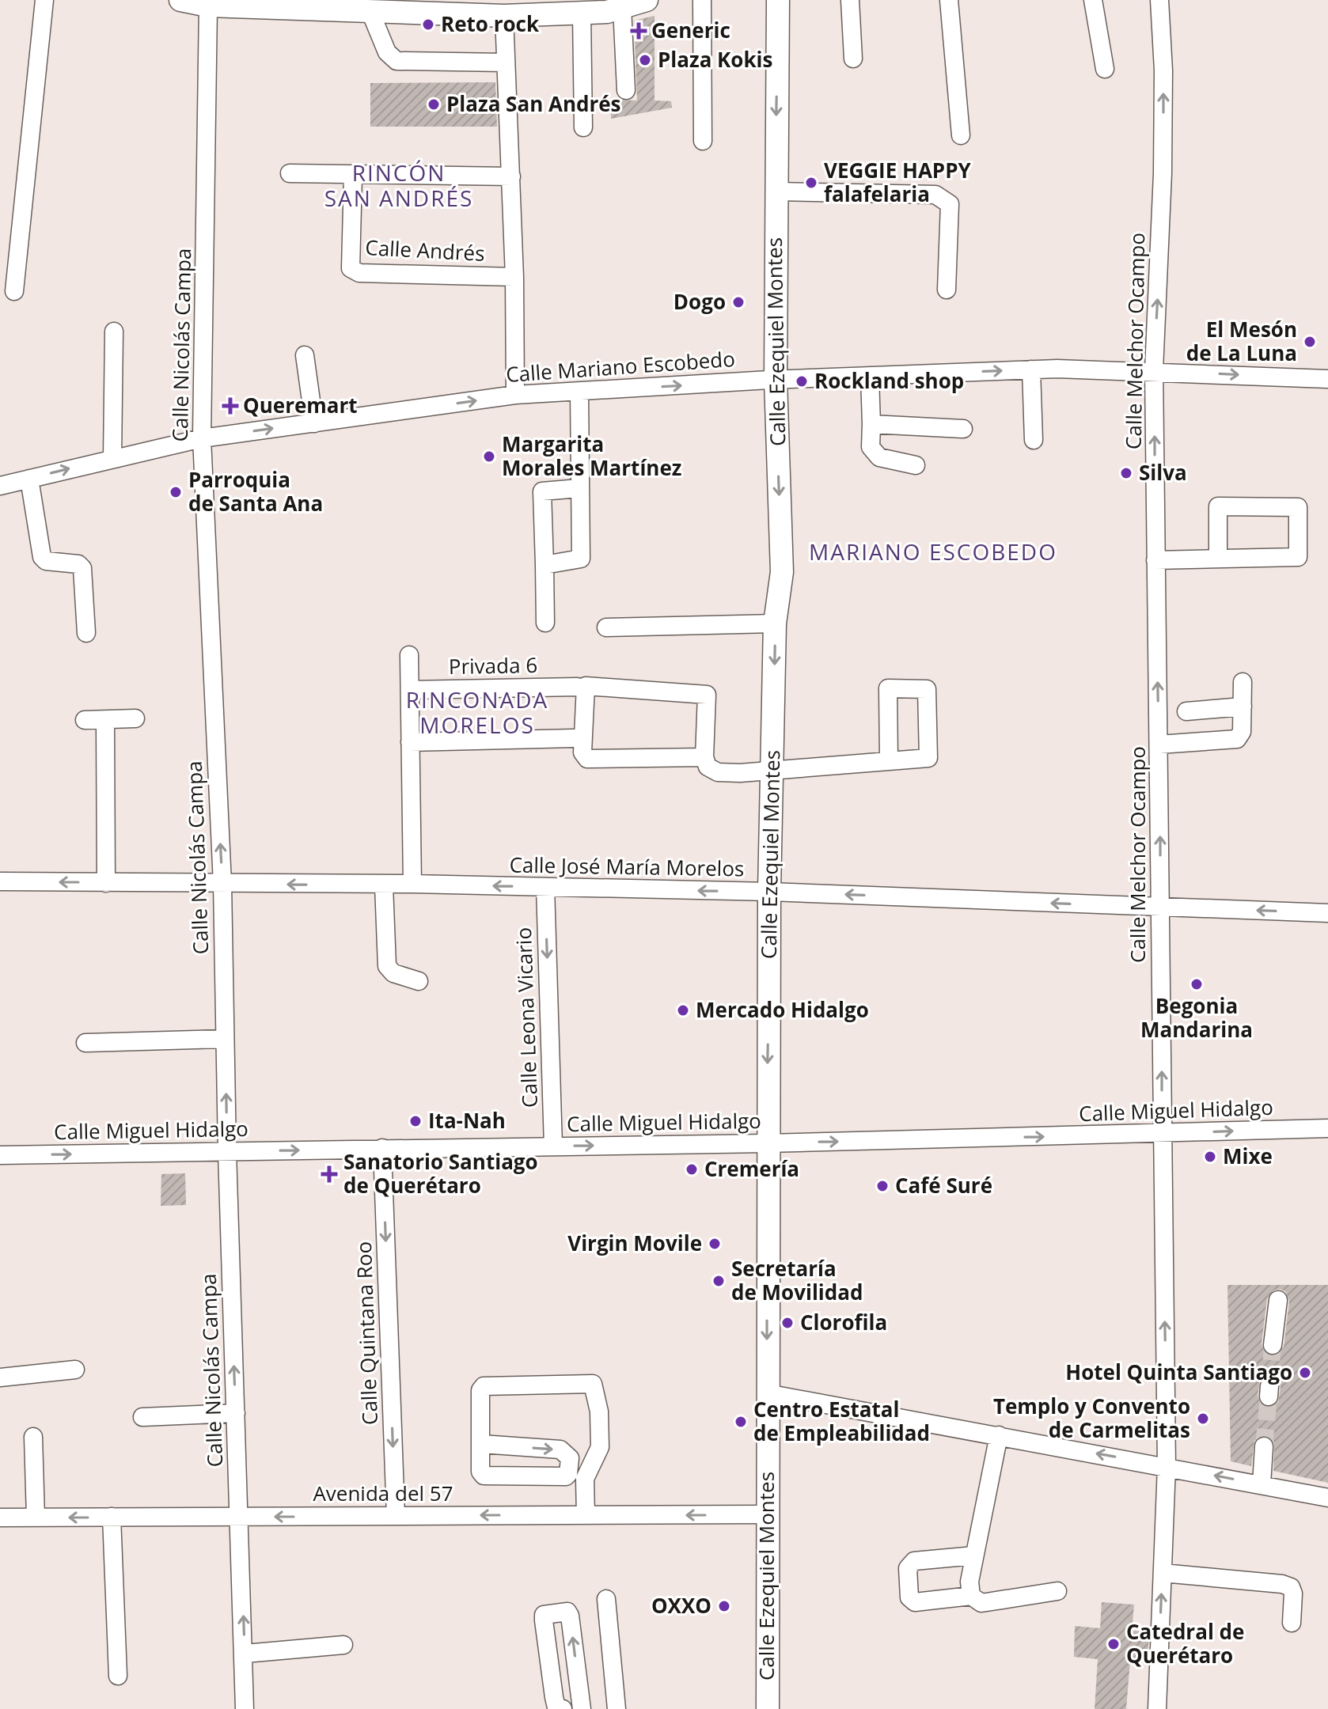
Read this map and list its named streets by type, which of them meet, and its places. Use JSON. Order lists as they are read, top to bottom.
{
  "streets": {
    "main road": ["Calle Ezequiel Montes"],
    "street": [
      "Calle Andrés",
      "Calle Melchor Ocampo",
      "Calle Nicolás Campa",
      "Calle Mariano Escobedo",
      "Privada 6",
      "Calle José María Morelos",
      "Calle Leona Vicario",
      "Calle Miguel Hidalgo",
      "Calle Quintana Roo",
      "Avenida del 57"
    ]
  },
  "crossings": [
    ["Calle Melchor Ocampo", "Calle Mariano Escobedo"],
    ["Calle Melchor Ocampo", "Calle José María Morelos"],
    ["Calle Melchor Ocampo", "Calle Miguel Hidalgo"],
    ["Calle Ezequiel Montes", "Calle Mariano Escobedo"],
    ["Calle Ezequiel Montes", "Calle José María Morelos"],
    ["Calle Ezequiel Montes", "Calle Miguel Hidalgo"],
    ["Calle Ezequiel Montes", "Avenida del 57"],
    ["Calle Nicolás Campa", "Calle Mariano Escobedo"],
    ["Calle Nicolás Campa", "Calle José María Morelos"],
    ["Calle Nicolás Campa", "Calle Miguel Hidalgo"],
    ["Calle Nicolás Campa", "Avenida del 57"],
    ["Calle José María Morelos", "Calle Leona Vicario"],
    ["Calle Leona Vicario", "Calle Miguel Hidalgo"],
    ["Calle Miguel Hidalgo", "Calle Quintana Roo"],
    ["Calle Quintana Roo", "Avenida del 57"]
  ],
  "one_way": [
    "Calle Melchor Ocampo",
    "Calle Ezequiel Montes",
    "Calle Mariano Escobedo",
    "Calle José María Morelos",
    "Calle Leona Vicario",
    "Calle Miguel Hidalgo",
    "Calle Quintana Roo",
    "Avenida del 57"
  ],
  "districts": ["RINCÓN SAN ANDRÉS", "MARIANO ESCOBEDO", "RINCONADA MORELOS"],
  "places": {
    "other": [
      "Reto rock",
      "Plaza Kokis",
      "Plaza San Andrés",
      "VEGGIE HAPPY falafelaria",
      "Dogo",
      "El Mesón de La Luna",
      "Rockland shop",
      "Margarita Morales Martínez",
      "Silva",
      "Parroquia de Santa Ana",
      "Begonia Mandarina",
      "Mercado Hidalgo",
      "Ita-Nah",
      "Mixe",
      "Cremería",
      "Café Suré",
      "Virgin Movile",
      "Secretaría de Movilidad",
      "Clorofila",
      "Hotel Quinta Santiago",
      "Templo y Convento de Carmelitas",
      "Centro Estatal de Empleabilidad",
      "OXXO",
      "Catedral de Querétaro"
    ],
    "health": ["Generic", "Queremart", "Sanatorio Santiago de Querétaro"]
  }
}
